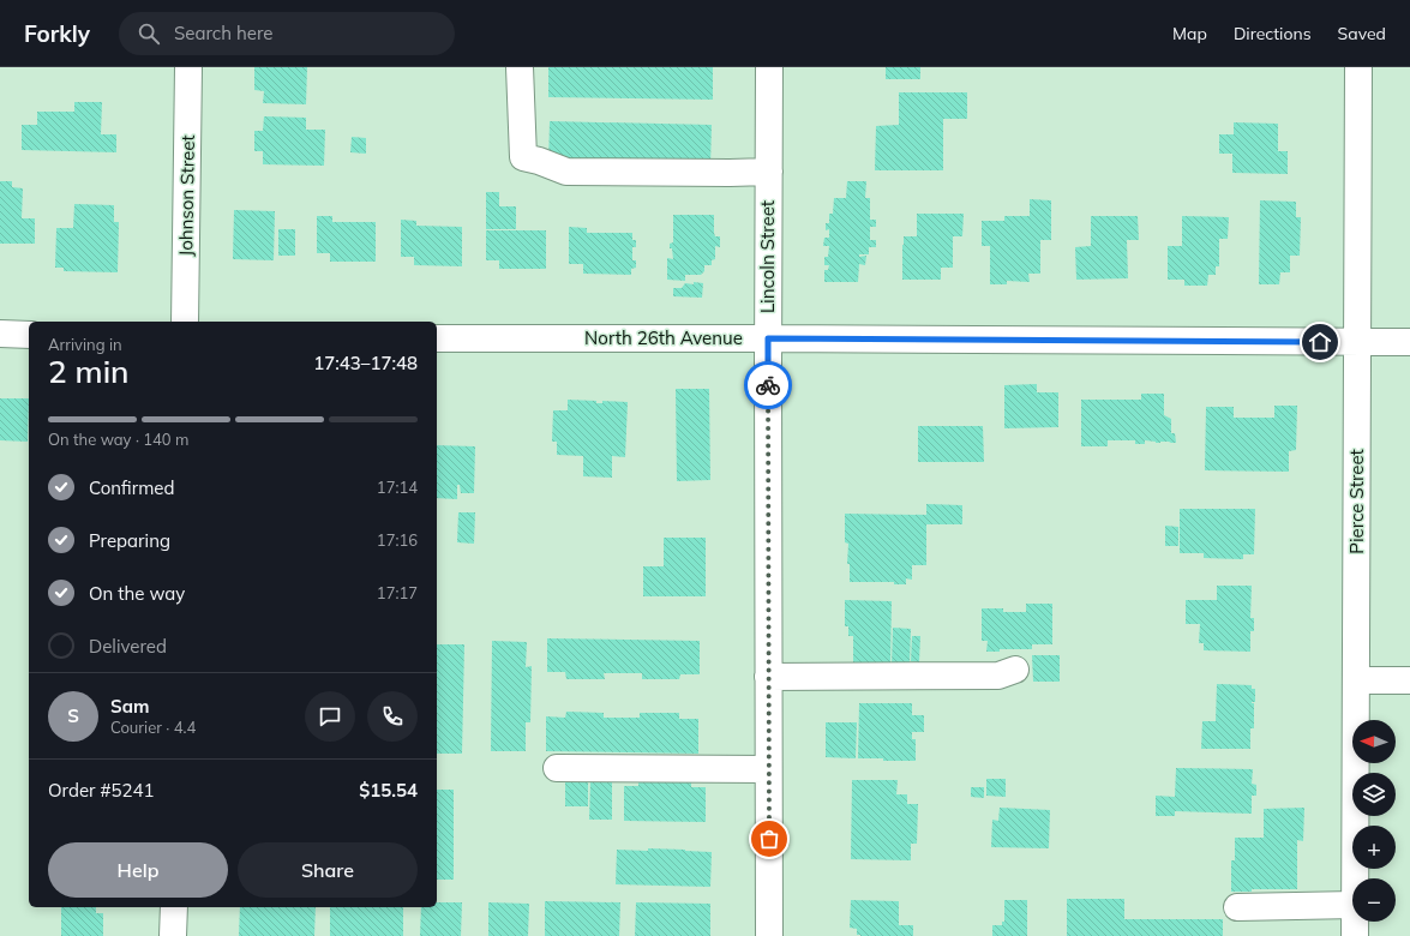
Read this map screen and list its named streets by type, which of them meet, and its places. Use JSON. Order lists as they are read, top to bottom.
{
  "streets": {
    "street": [
      "Johnson Street",
      "Lincoln Street",
      "North 26th Avenue",
      "Pierce Street"
    ]
  },
  "crossings": [
    ["Lincoln Street", "North 26th Avenue"],
    ["North 26th Avenue", "Pierce Street"]
  ],
  "north": "left",
  "page": {
    "header": "Forkly",
    "search": "Search here",
    "nav": ["Map", "Directions", "Saved"],
    "heading": ["2 min", "Arriving in", "17:43–17:48"],
    "panel": [
      "Sam",
      "Courier · 4.4",
      "Order #5241",
      "$15.54"
    ],
    "bar": "On the way · 140 m",
    "list": [
      ["Confirmed", "17:14"],
      ["Preparing", "17:16"],
      ["On the way", "17:17"],
      "Delivered"
    ],
    "round": "S",
    "map_buttons": ["+", "−"],
    "buttons": ["Help", "Share"]
  }
}
